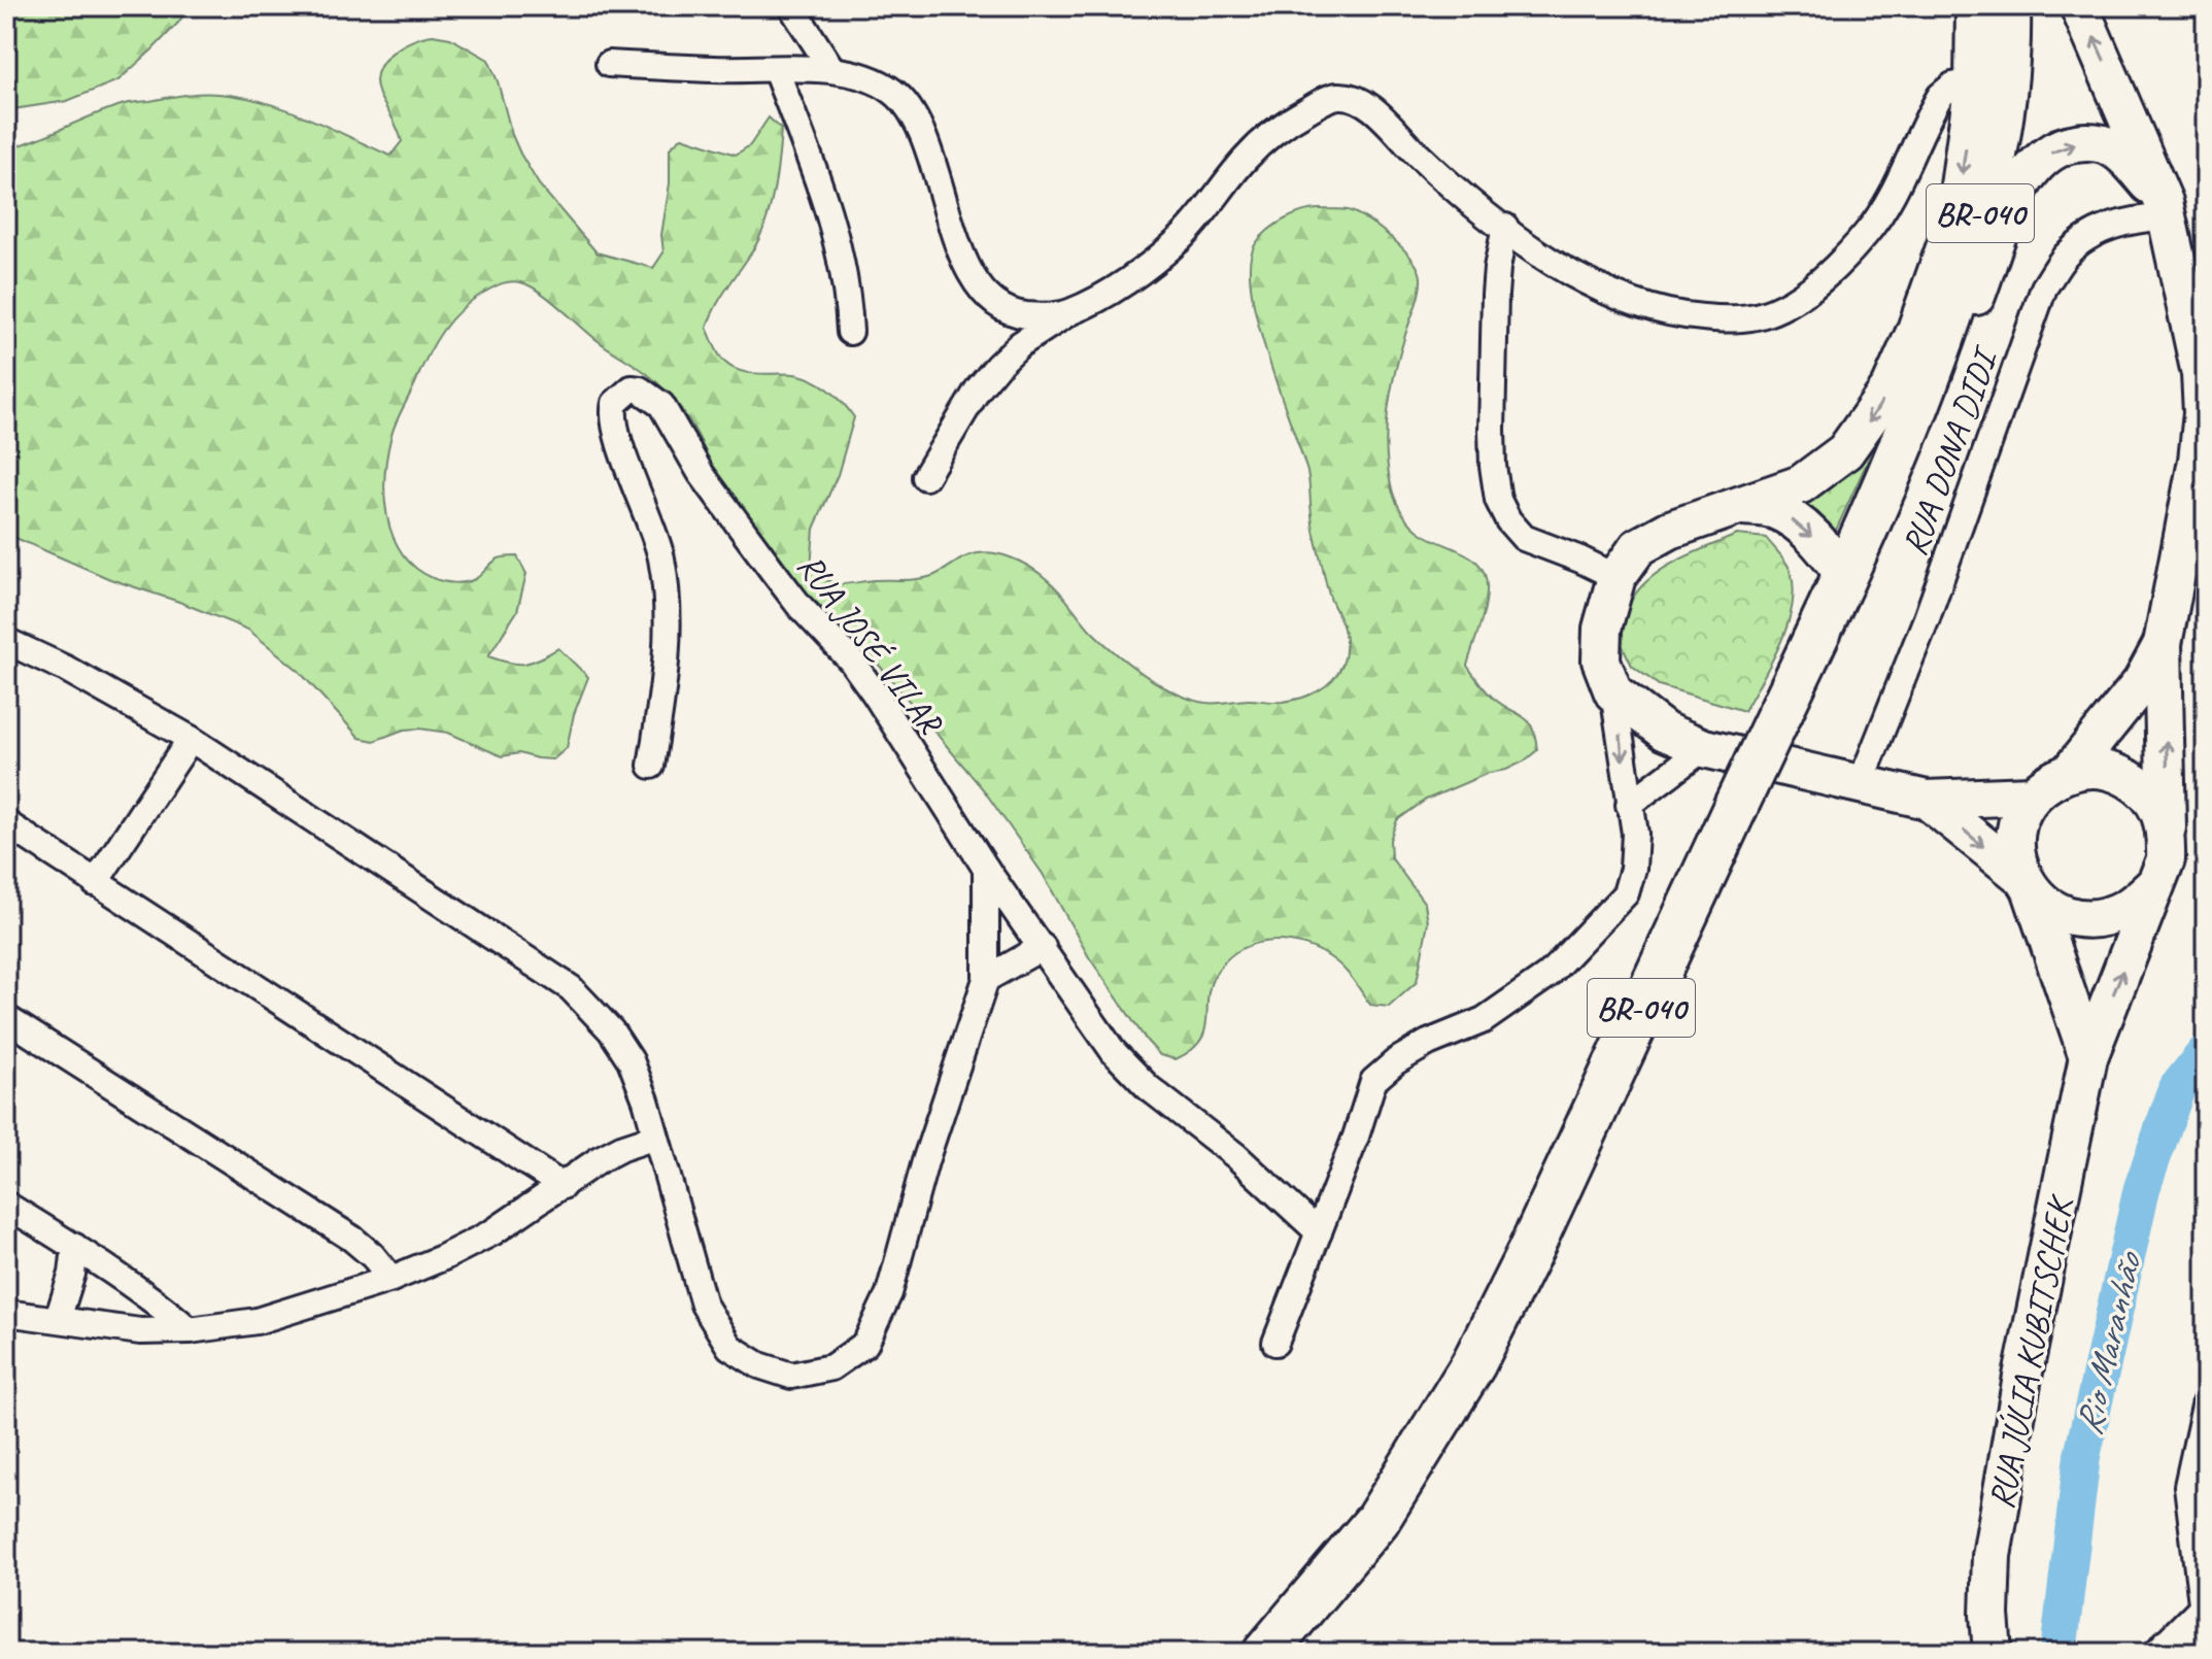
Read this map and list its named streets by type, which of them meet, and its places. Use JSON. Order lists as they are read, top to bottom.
{
  "streets": {
    "highway": ["BR-040"],
    "main road": ["RUA JÚLIA KUBITSCHEK"],
    "street": ["RUA DONA DIDI", "RUA JOSÉ VILAR"]
  },
  "water": ["Rio Maranhão"]
}
